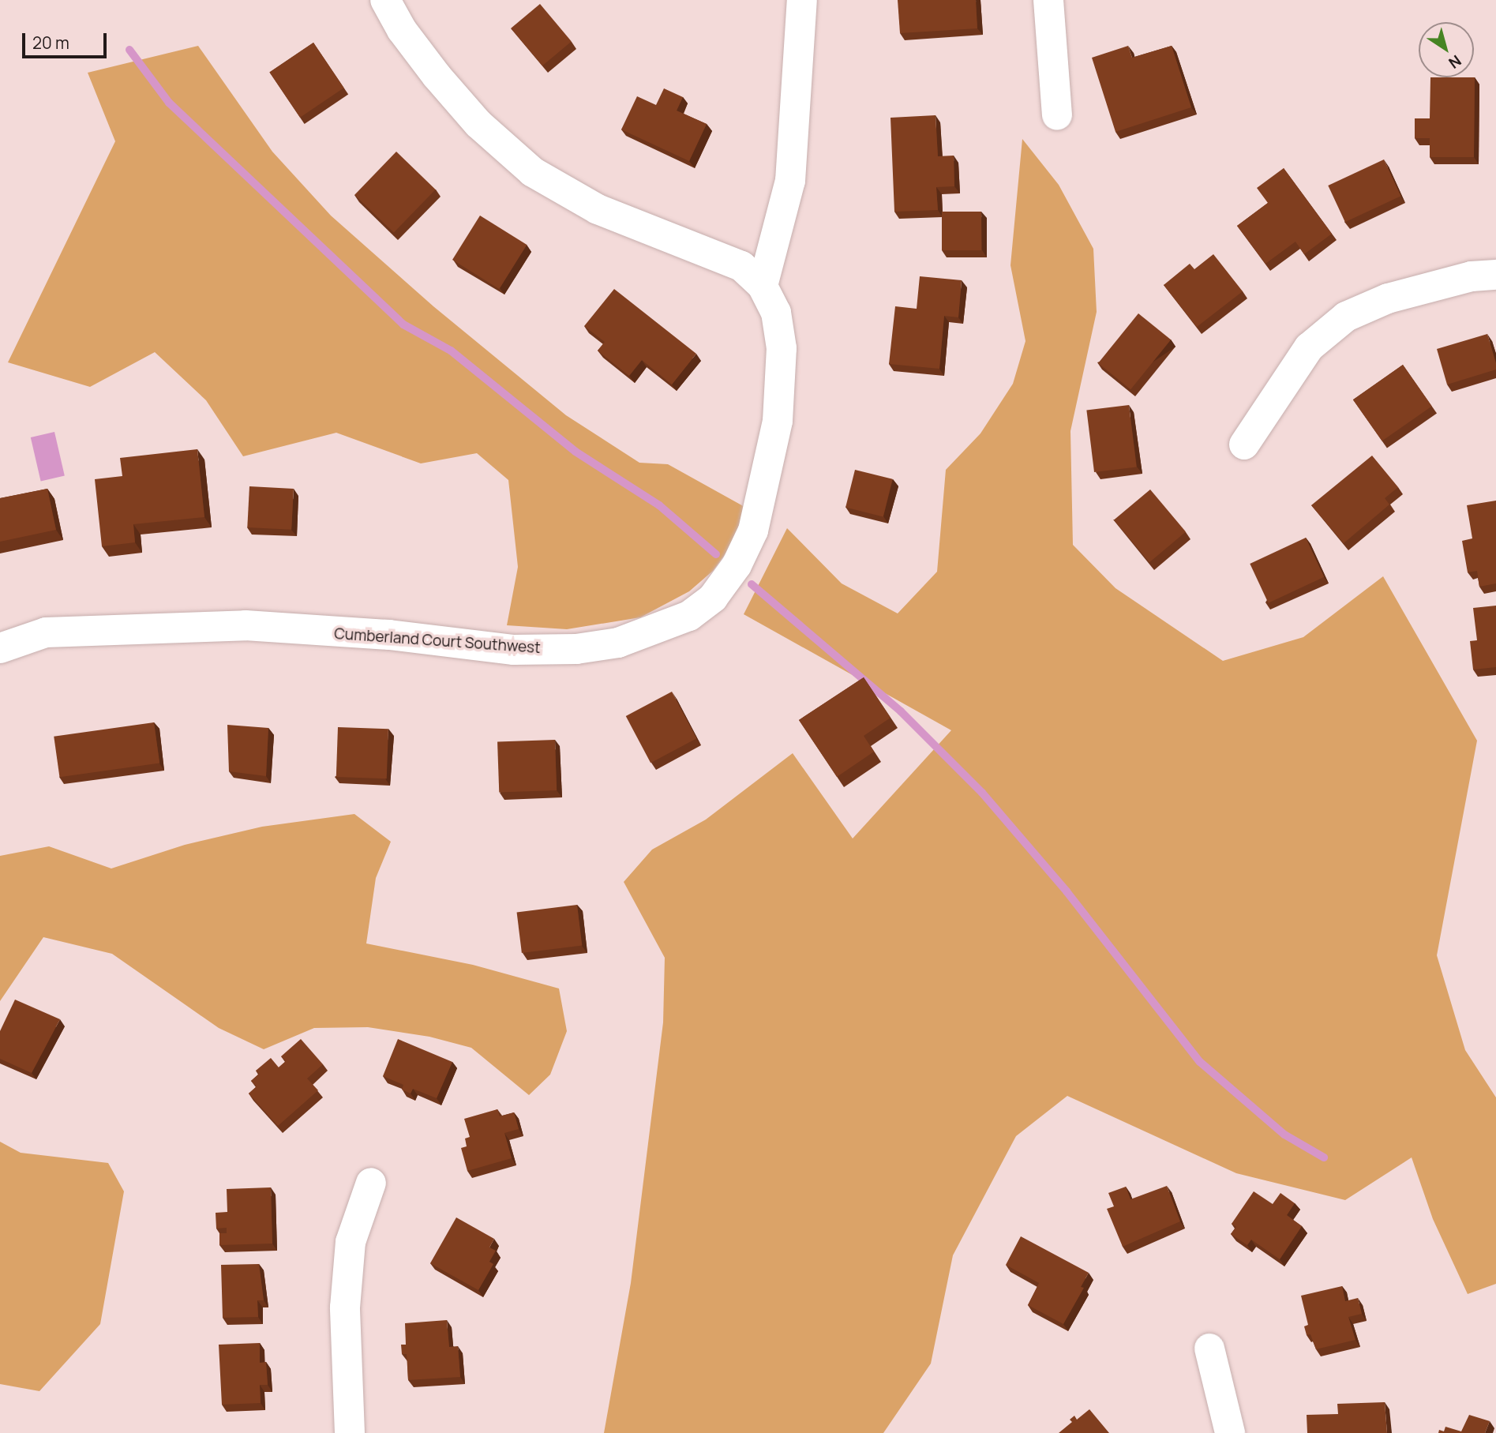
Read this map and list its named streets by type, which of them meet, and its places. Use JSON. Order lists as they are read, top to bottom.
{
  "streets": {
    "street": ["Cumberland Court Southwest"]
  },
  "scale_bar": "20 m",
  "north": "bottom right"
}
